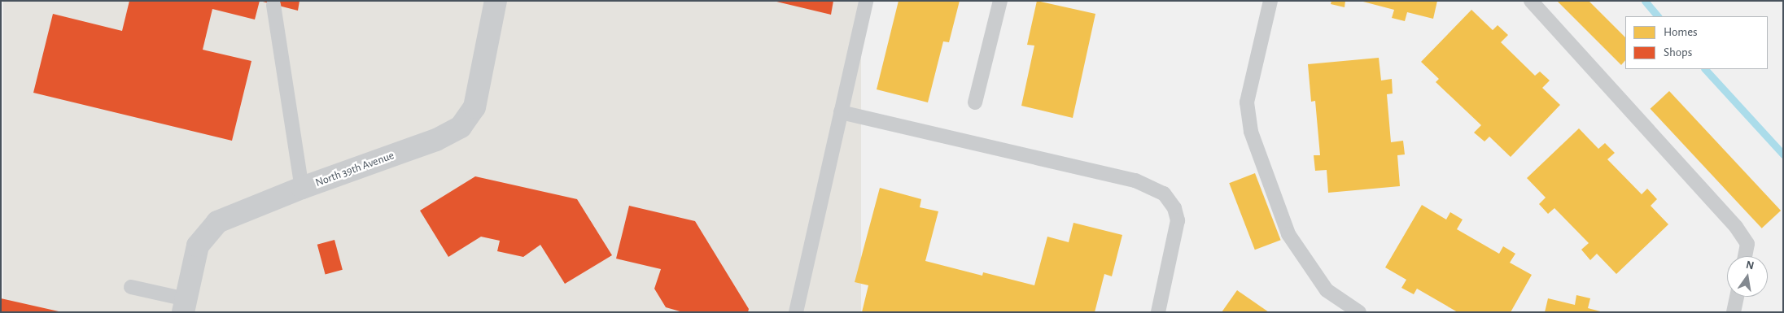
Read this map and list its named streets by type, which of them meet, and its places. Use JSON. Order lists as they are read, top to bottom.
{
  "streets": {
    "street": ["North 39th Avenue"]
  },
  "legend": ["Homes", "Shops"],
  "north": "top"
}
